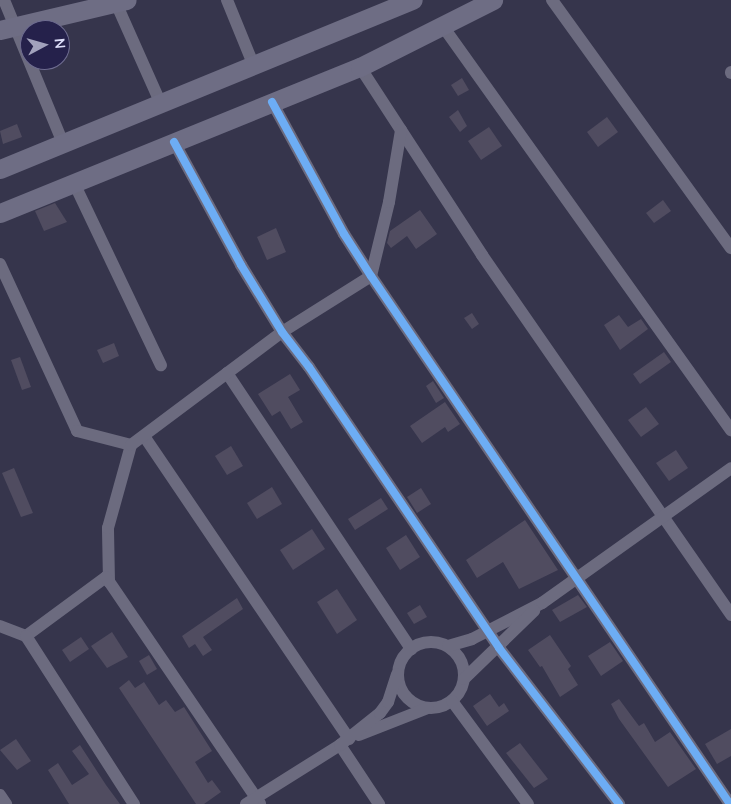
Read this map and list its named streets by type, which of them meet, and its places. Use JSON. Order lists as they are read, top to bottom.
{
  "north": "right"
}
